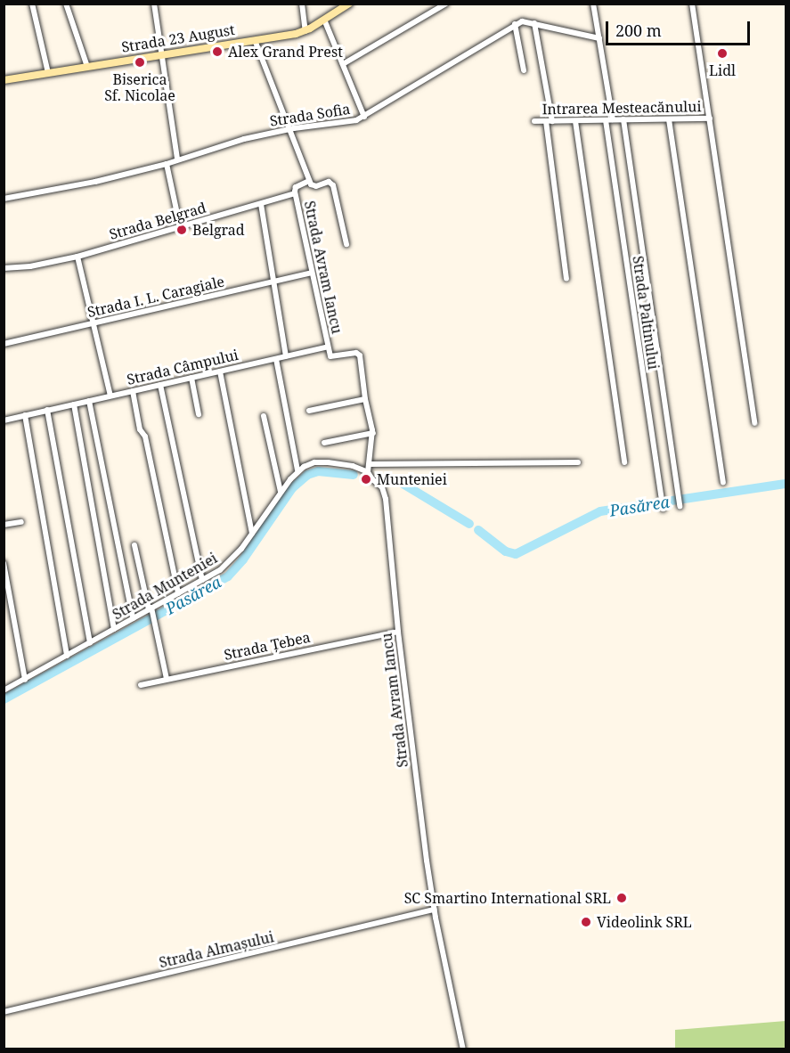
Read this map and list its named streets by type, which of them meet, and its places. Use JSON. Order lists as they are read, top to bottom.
{
  "streets": {
    "main road": ["Strada 23 August"],
    "street": [
      "Intrarea Mesteacănului",
      "Strada Sofia",
      "Strada Belgrad",
      "Strada Avram Iancu",
      "Strada I. L. Caragiale",
      "Strada Paltinului",
      "Strada Câmpului",
      "Strada Munteniei",
      "Strada Țebea",
      "Strada Almașului"
    ]
  },
  "crossings": [
    ["Intrarea Mesteacănului", "Strada Paltinului"],
    ["Strada Belgrad", "Strada Avram Iancu"],
    ["Strada Avram Iancu", "Strada I. L. Caragiale"],
    ["Strada Avram Iancu", "Strada Câmpului"],
    ["Strada Avram Iancu", "Strada Țebea"],
    ["Strada Avram Iancu", "Strada Almașului"]
  ],
  "water": ["Pasărea"],
  "places": [
    "Alex Grand Prest",
    "Lidl",
    "Biserica Sf. Nicolae",
    "Belgrad",
    "Munteniei",
    "SC Smartino International SRL",
    "Videolink SRL"
  ],
  "scale_bar": "200 m"
}
